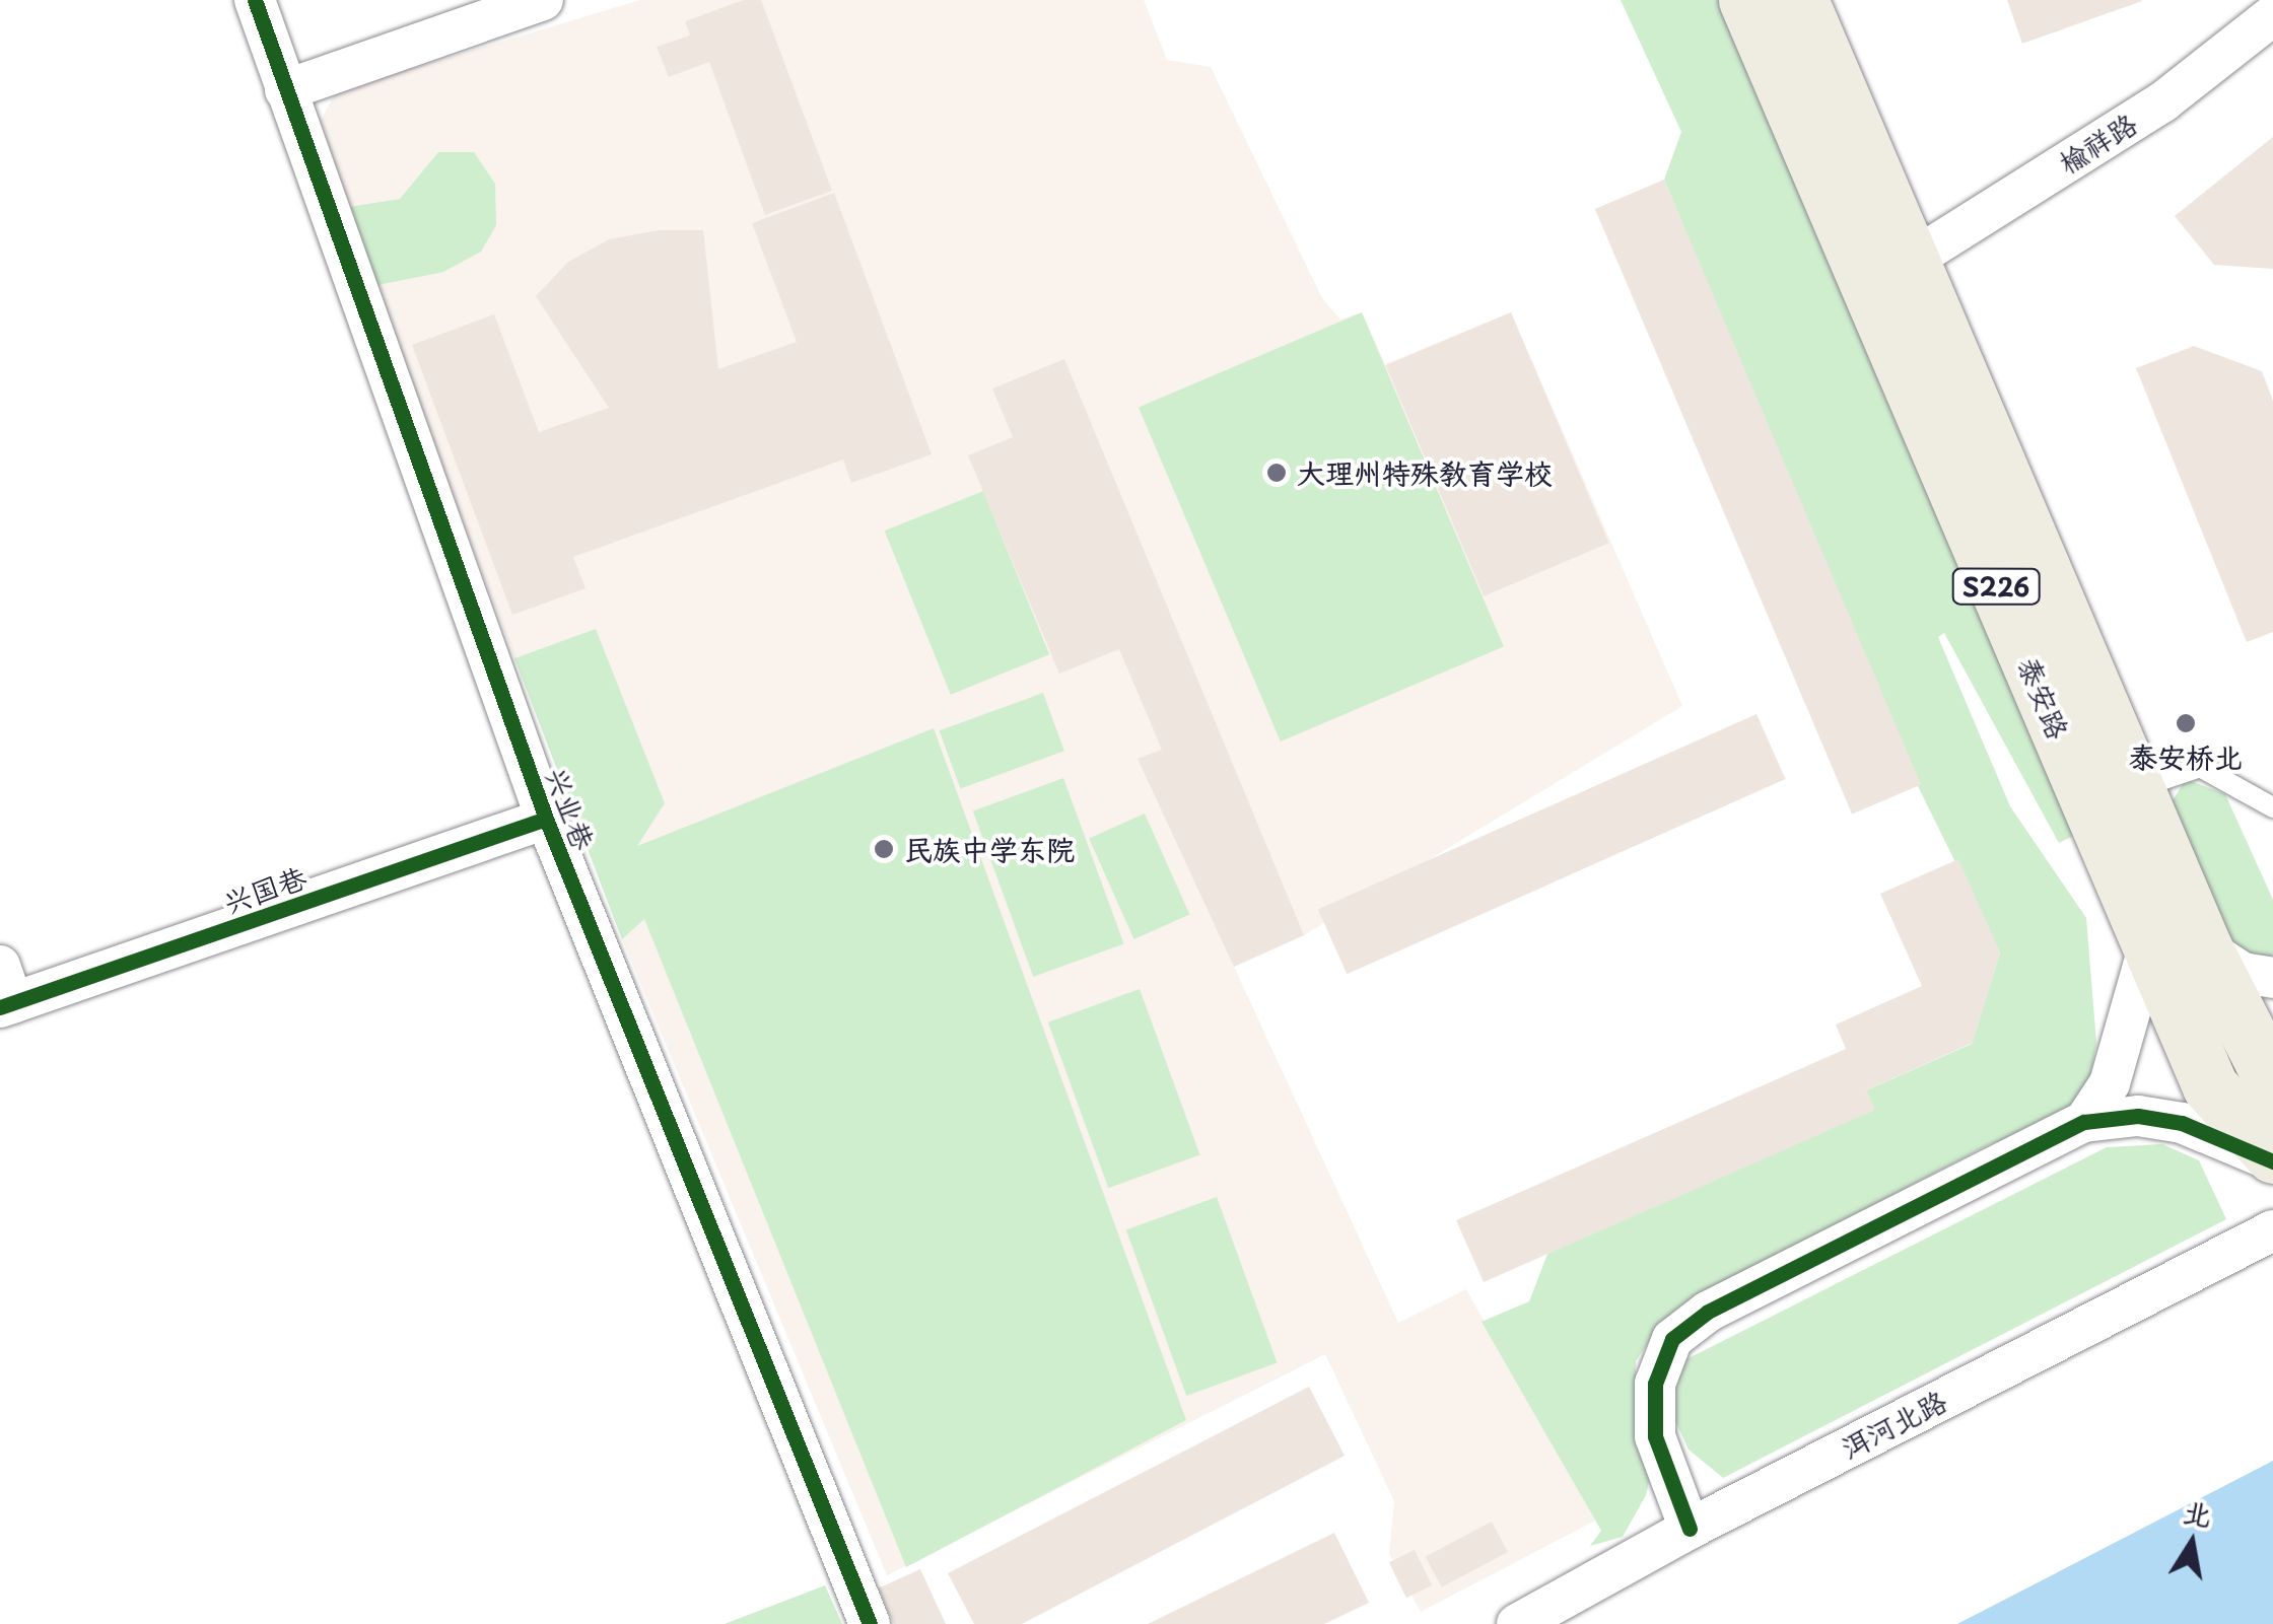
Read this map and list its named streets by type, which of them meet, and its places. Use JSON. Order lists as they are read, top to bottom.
{
  "streets": {
    "main road": ["S226", "泰安路"],
    "street": [
      "榆祥路",
      "兴业巷",
      "兴国巷",
      "洱河北路"
    ]
  },
  "crossings": [
    ["榆祥路", "泰安路"],
    ["兴业巷", "兴国巷"]
  ],
  "places": ["大理州特殊教育学校", "泰安桥北", "民族中学东院"],
  "north": "top"
}
